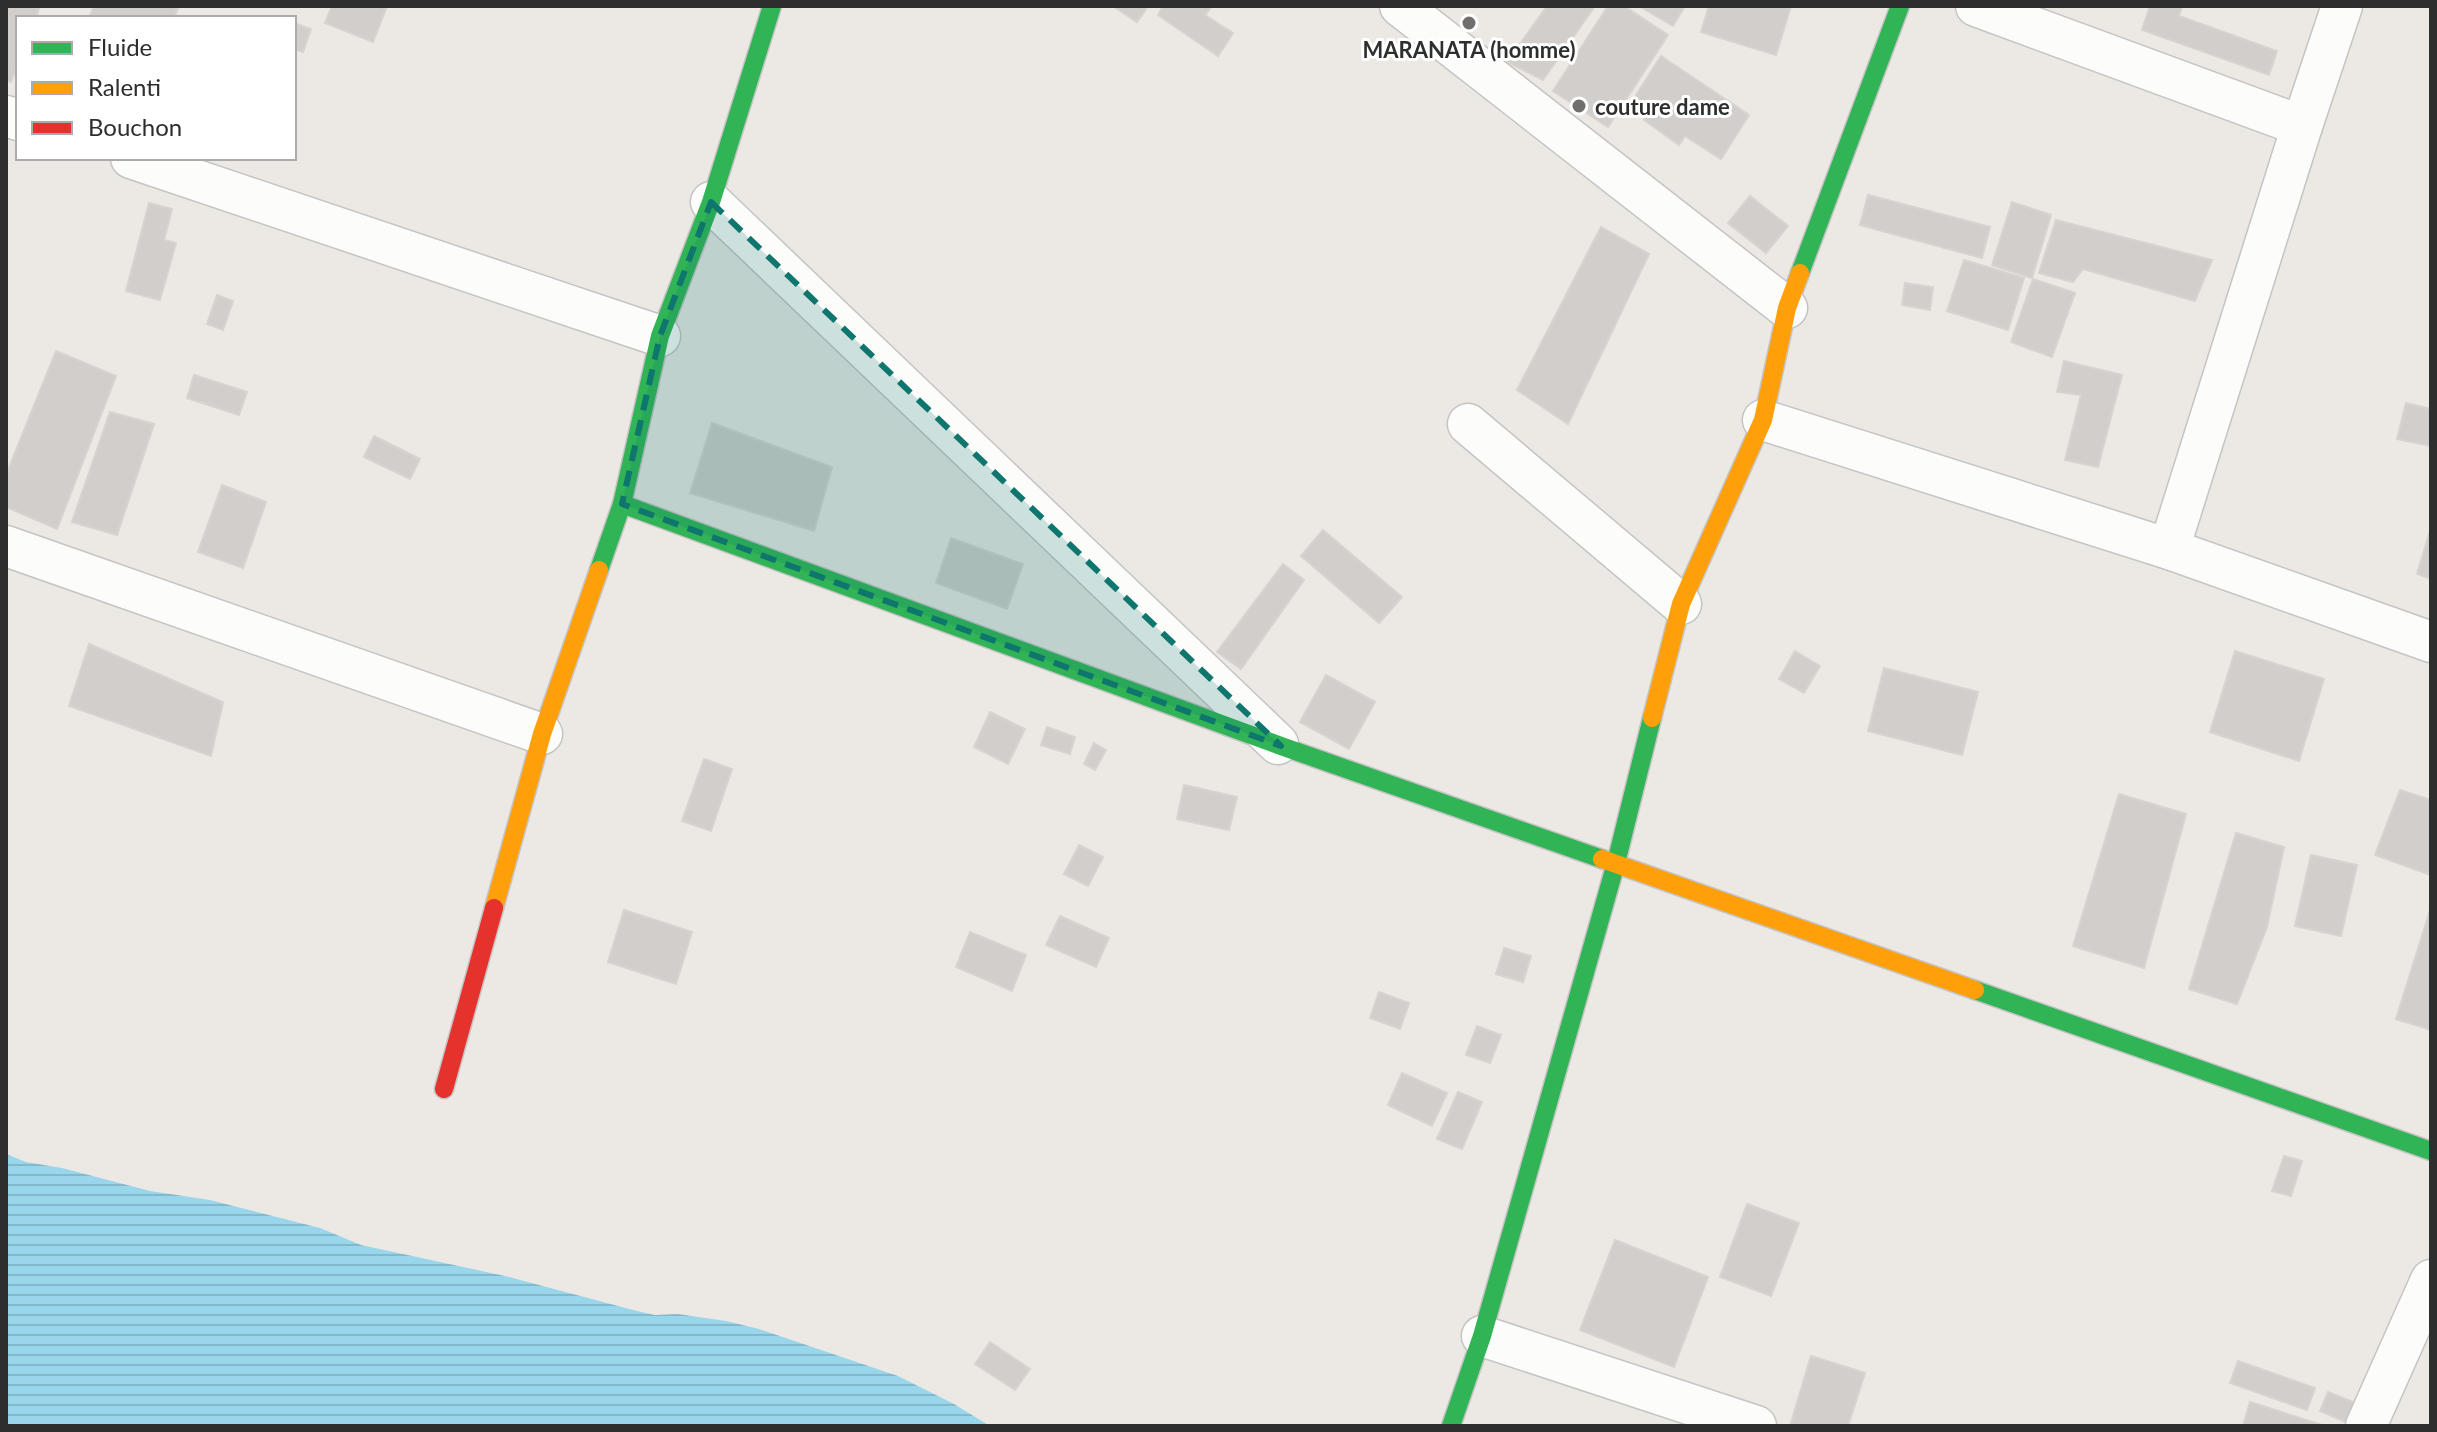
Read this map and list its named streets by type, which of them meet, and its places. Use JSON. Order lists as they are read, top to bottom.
{
  "places": ["MARANATA (homme)", "couture dame"],
  "legend": ["Fluide", "Ralenti", "Bouchon"]
}
